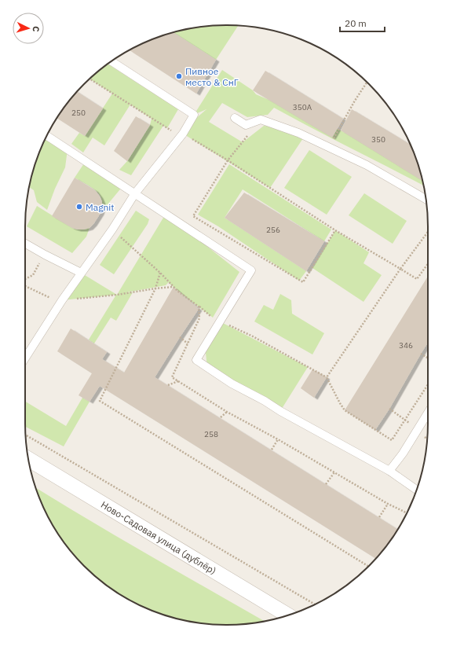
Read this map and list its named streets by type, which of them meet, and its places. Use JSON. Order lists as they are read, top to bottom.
{
  "streets": {
    "street": ["Ново-Садовая улица (дублёр)"]
  },
  "places": ["Пивное место & СнГ", "Magnit"],
  "house_numbers": [
    "350А",
    "250",
    "350",
    "256",
    "346",
    "258"
  ],
  "scale_bar": "20 m",
  "north": "right"
}
